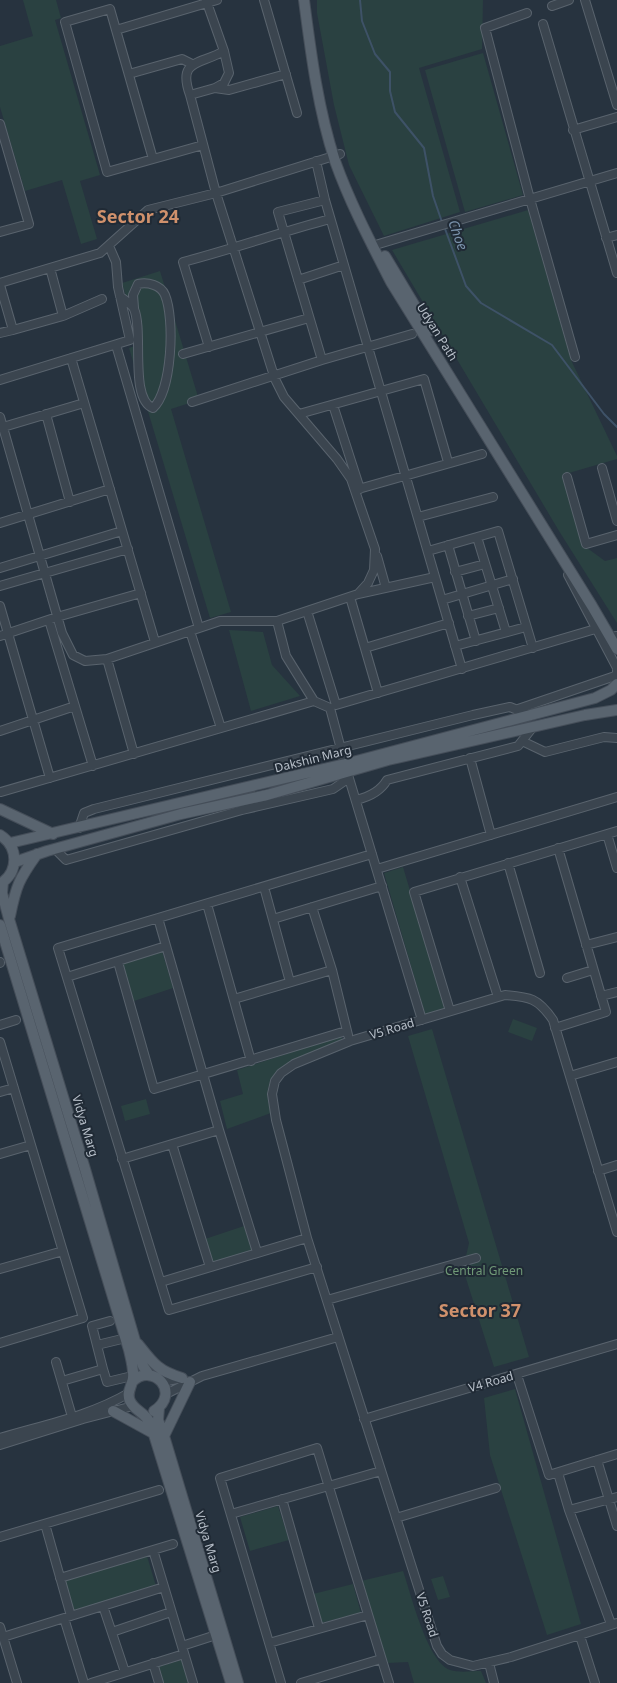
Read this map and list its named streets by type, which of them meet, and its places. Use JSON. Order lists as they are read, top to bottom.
{
  "streets": {
    "main road": ["Udyan Path", "Dakshin Marg", "Vidya Marg"],
    "street": ["V5 Road", "V4 Road"]
  },
  "crossings": [
    ["V5 Road", "V4 Road"]
  ],
  "districts": ["Sector 24", "Sector 37"],
  "water": ["Choe"],
  "parks": ["Central Green"]
}
